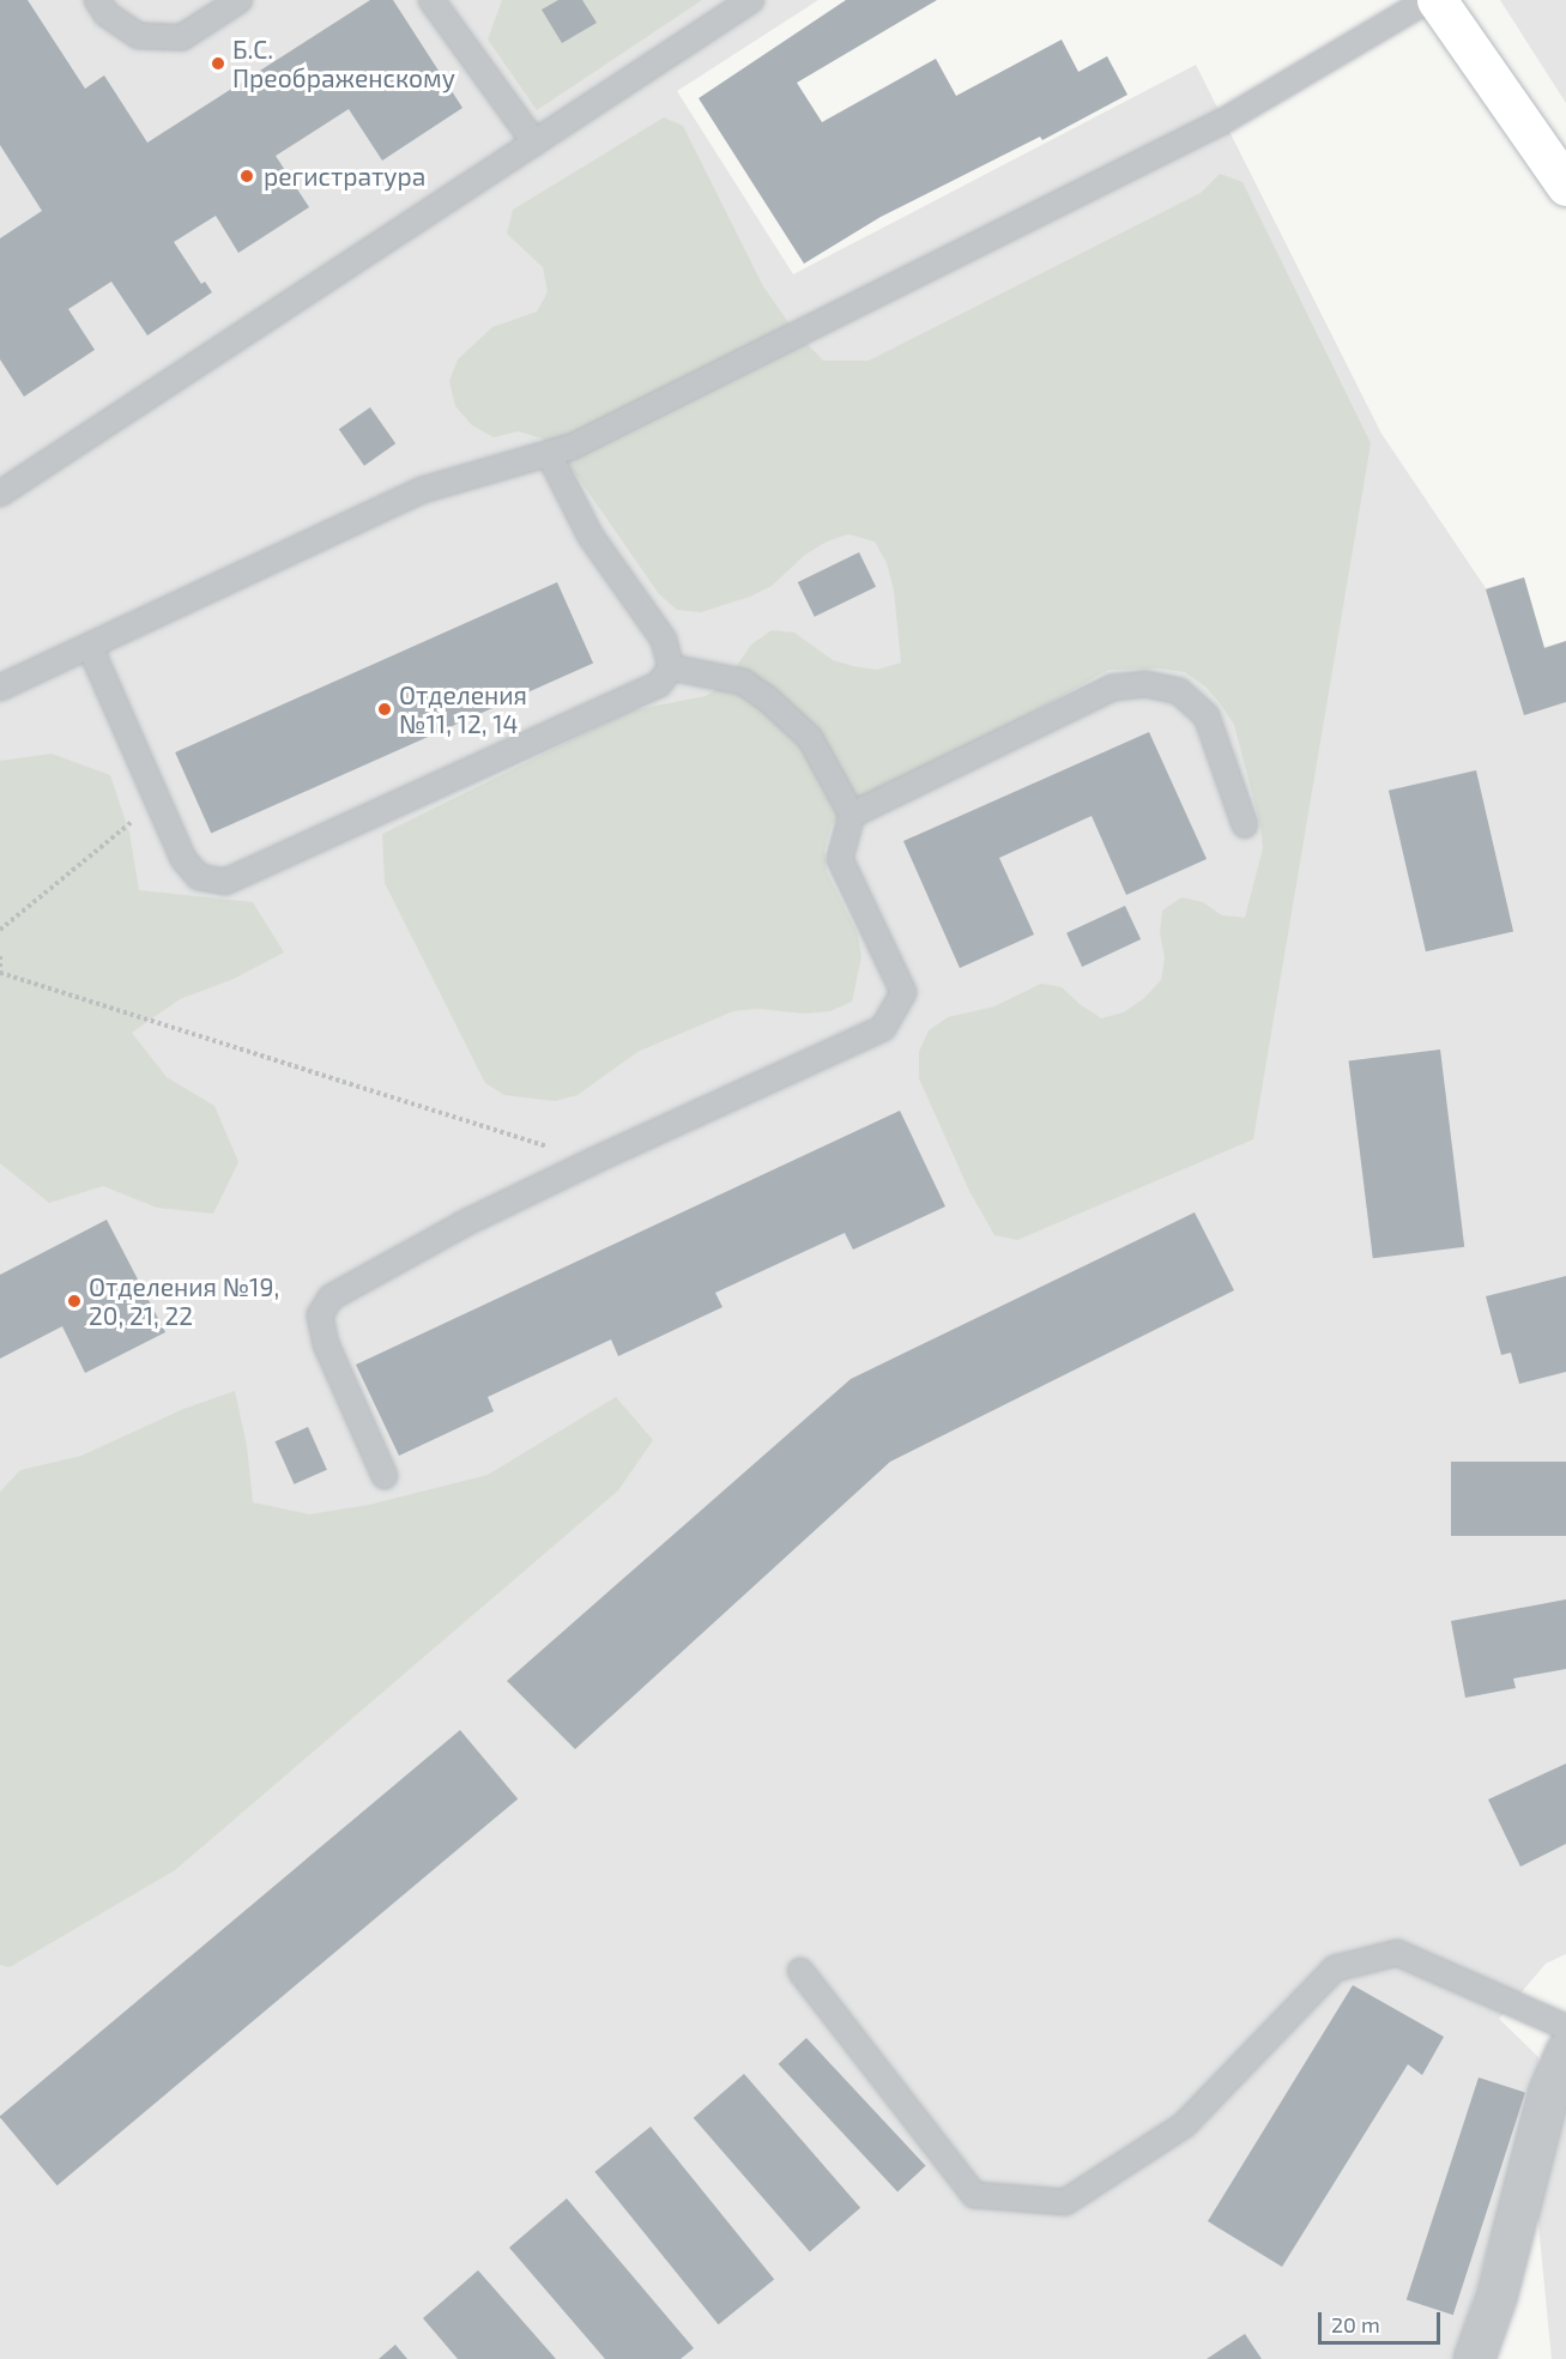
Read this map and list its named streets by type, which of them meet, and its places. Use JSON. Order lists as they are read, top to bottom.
{
  "places": [
    "Б.С. Преображенскому",
    "регистратура",
    "Отделения №11, 12, 14",
    "Отделения №19, 20, 21, 22"
  ],
  "scale_bar": "20 m"
}
